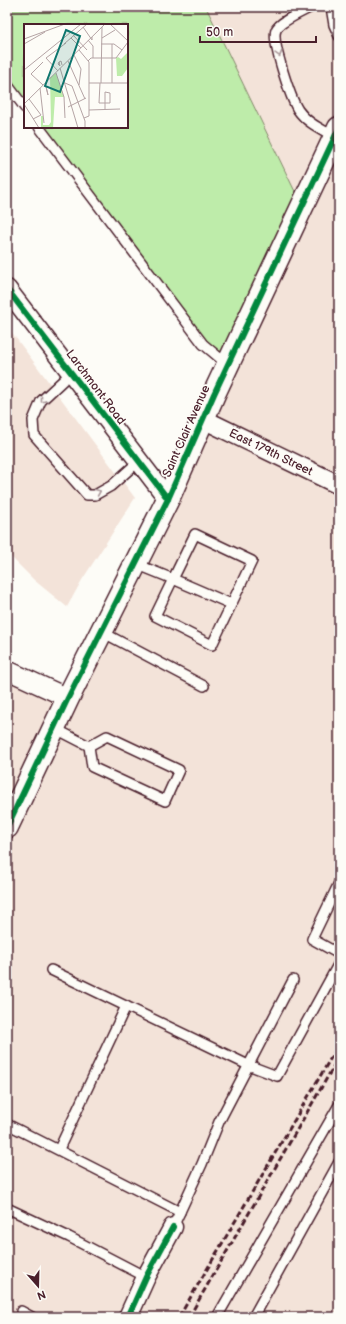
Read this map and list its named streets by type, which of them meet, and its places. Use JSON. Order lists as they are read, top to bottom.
{
  "streets": {
    "street": ["Larchmont Road", "Saint Clair Avenue", "East 179th Street"]
  },
  "crossings": [
    ["Larchmont Road", "Saint Clair Avenue"],
    ["Saint Clair Avenue", "East 179th Street"]
  ],
  "scale_bar": "50 m",
  "north": "bottom"
}
